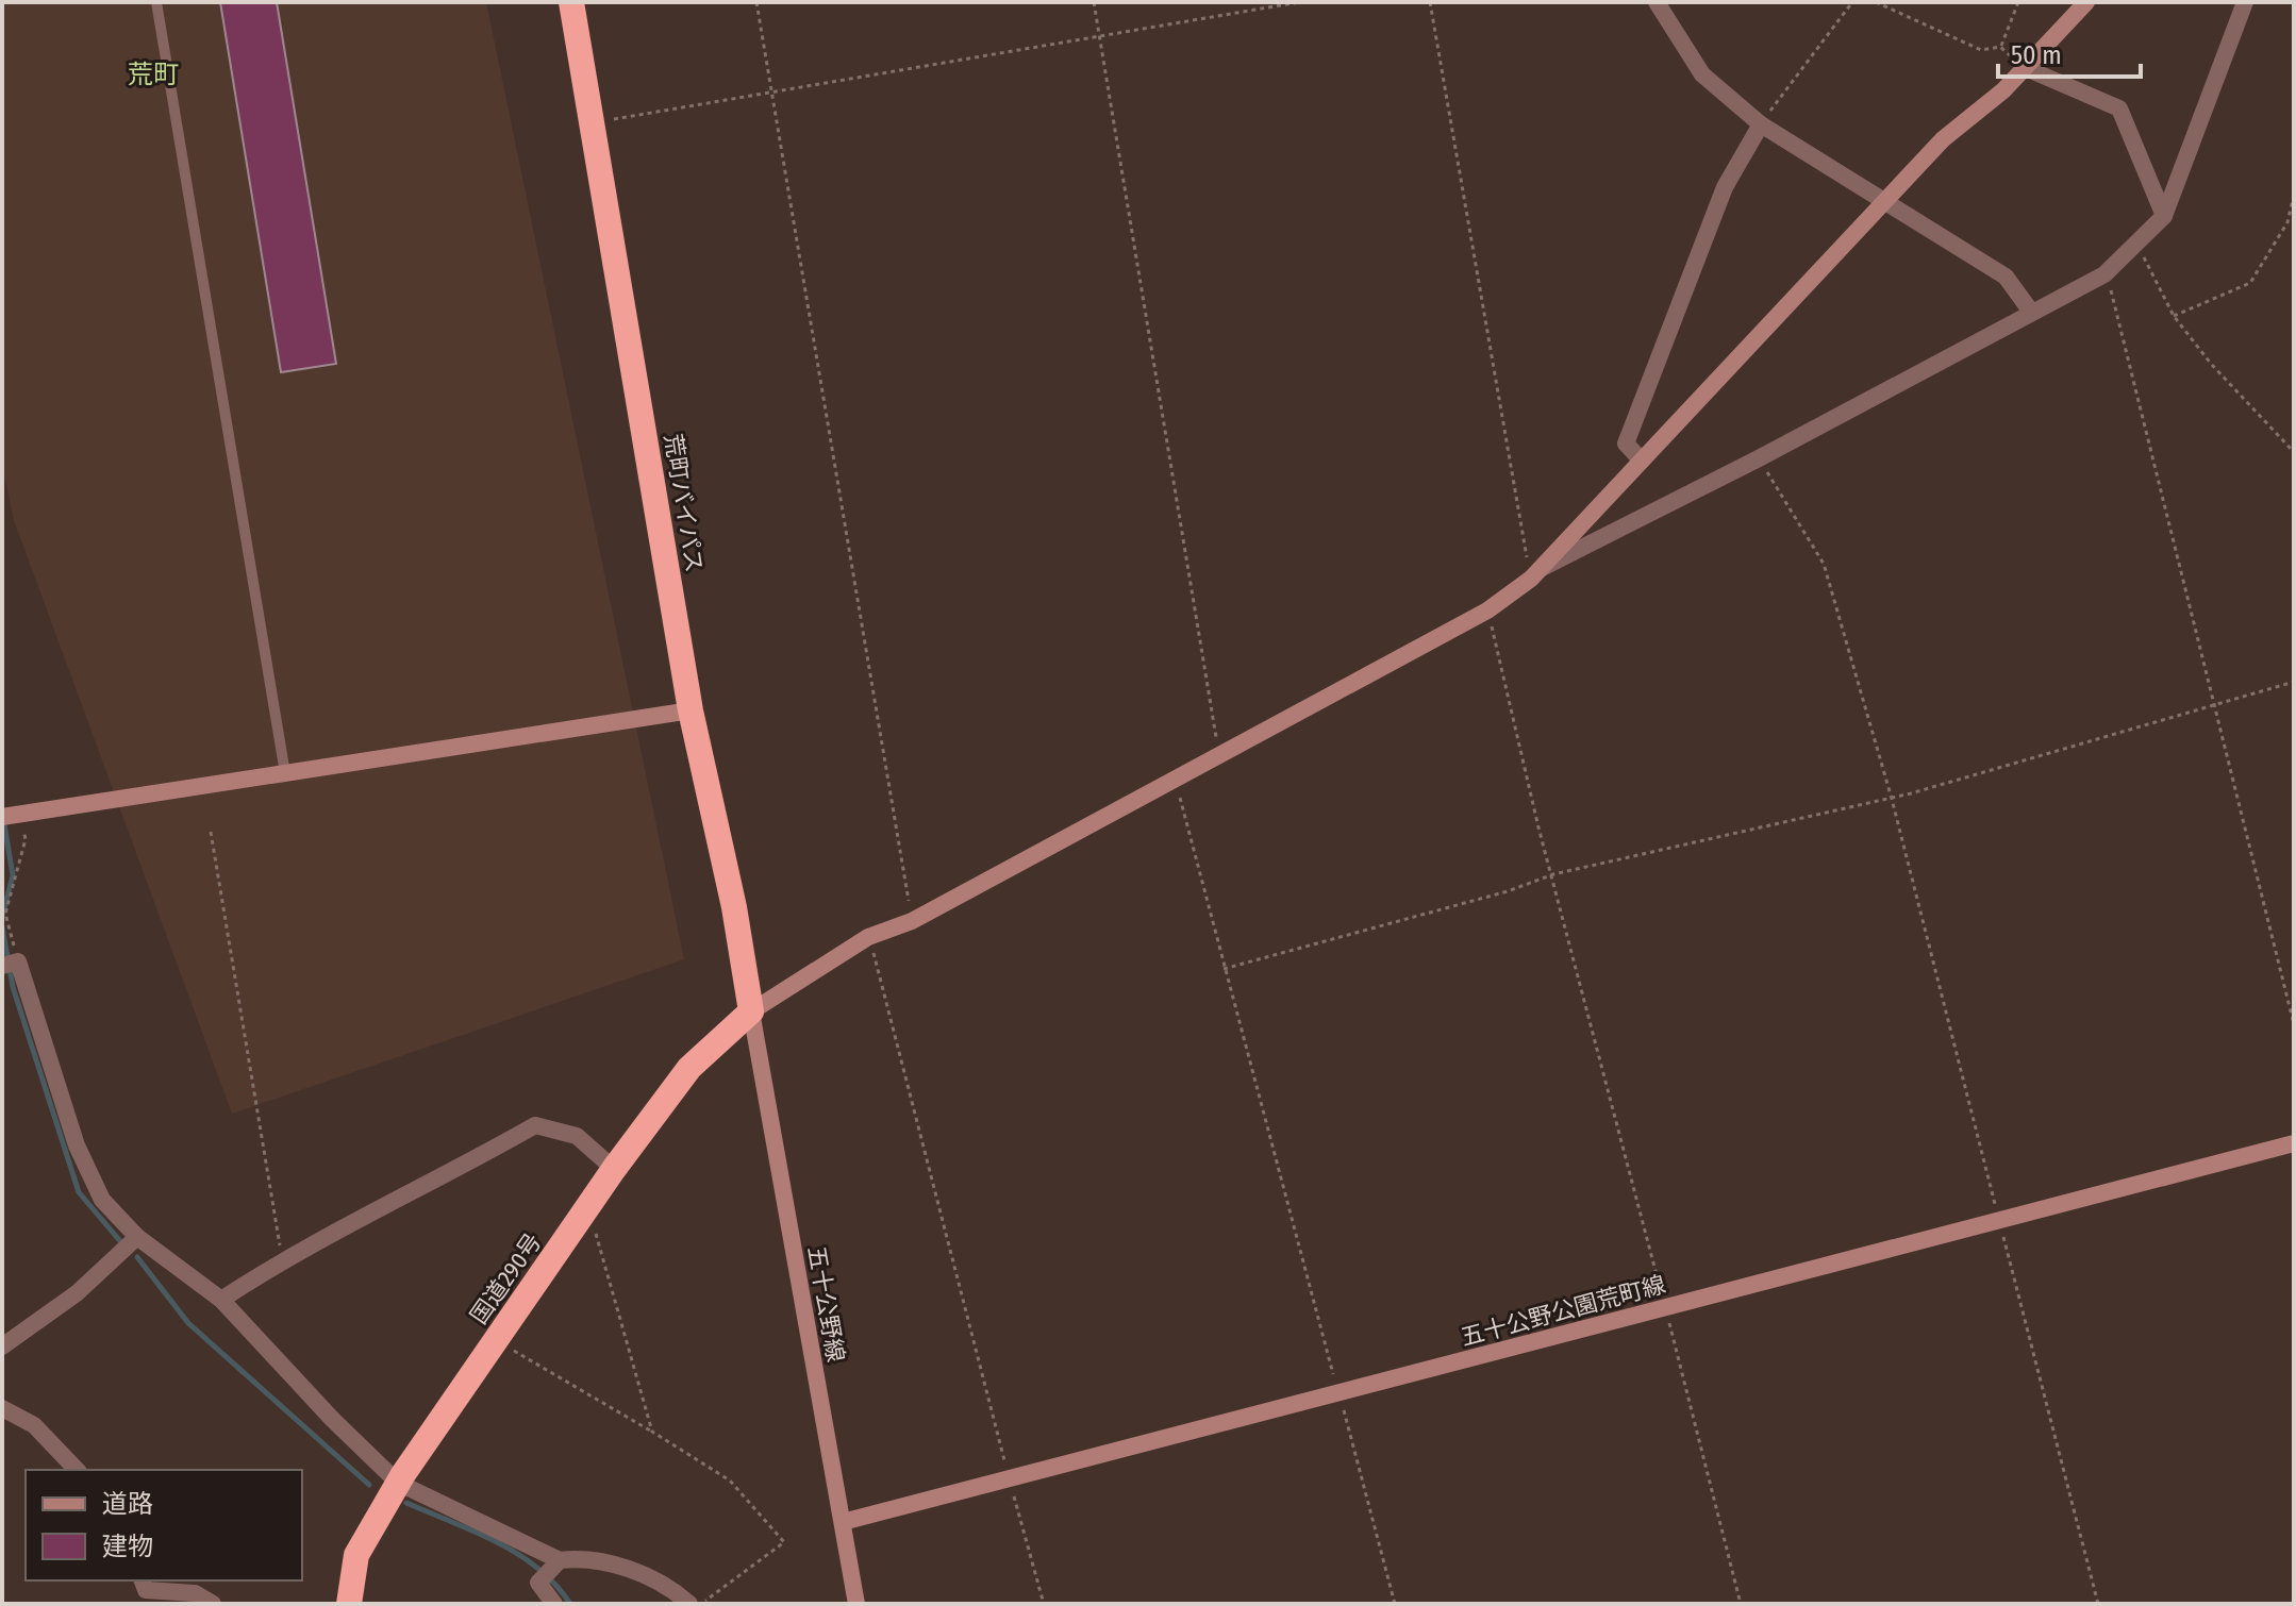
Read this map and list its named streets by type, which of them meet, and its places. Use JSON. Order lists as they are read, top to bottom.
{
  "streets": {
    "highway": ["荒町バイパス", "国道290号"],
    "street": ["五十公野線", "五十公野公園荒町線"]
  },
  "crossings": [
    ["荒町バイパス", "国道290号"],
    ["荒町バイパス", "五十公野線"],
    ["国道290号", "五十公野線"],
    ["五十公野線", "五十公野公園荒町線"]
  ],
  "districts": ["荒町"],
  "legend": ["道路", "建物"],
  "scale_bar": "50 m"
}
